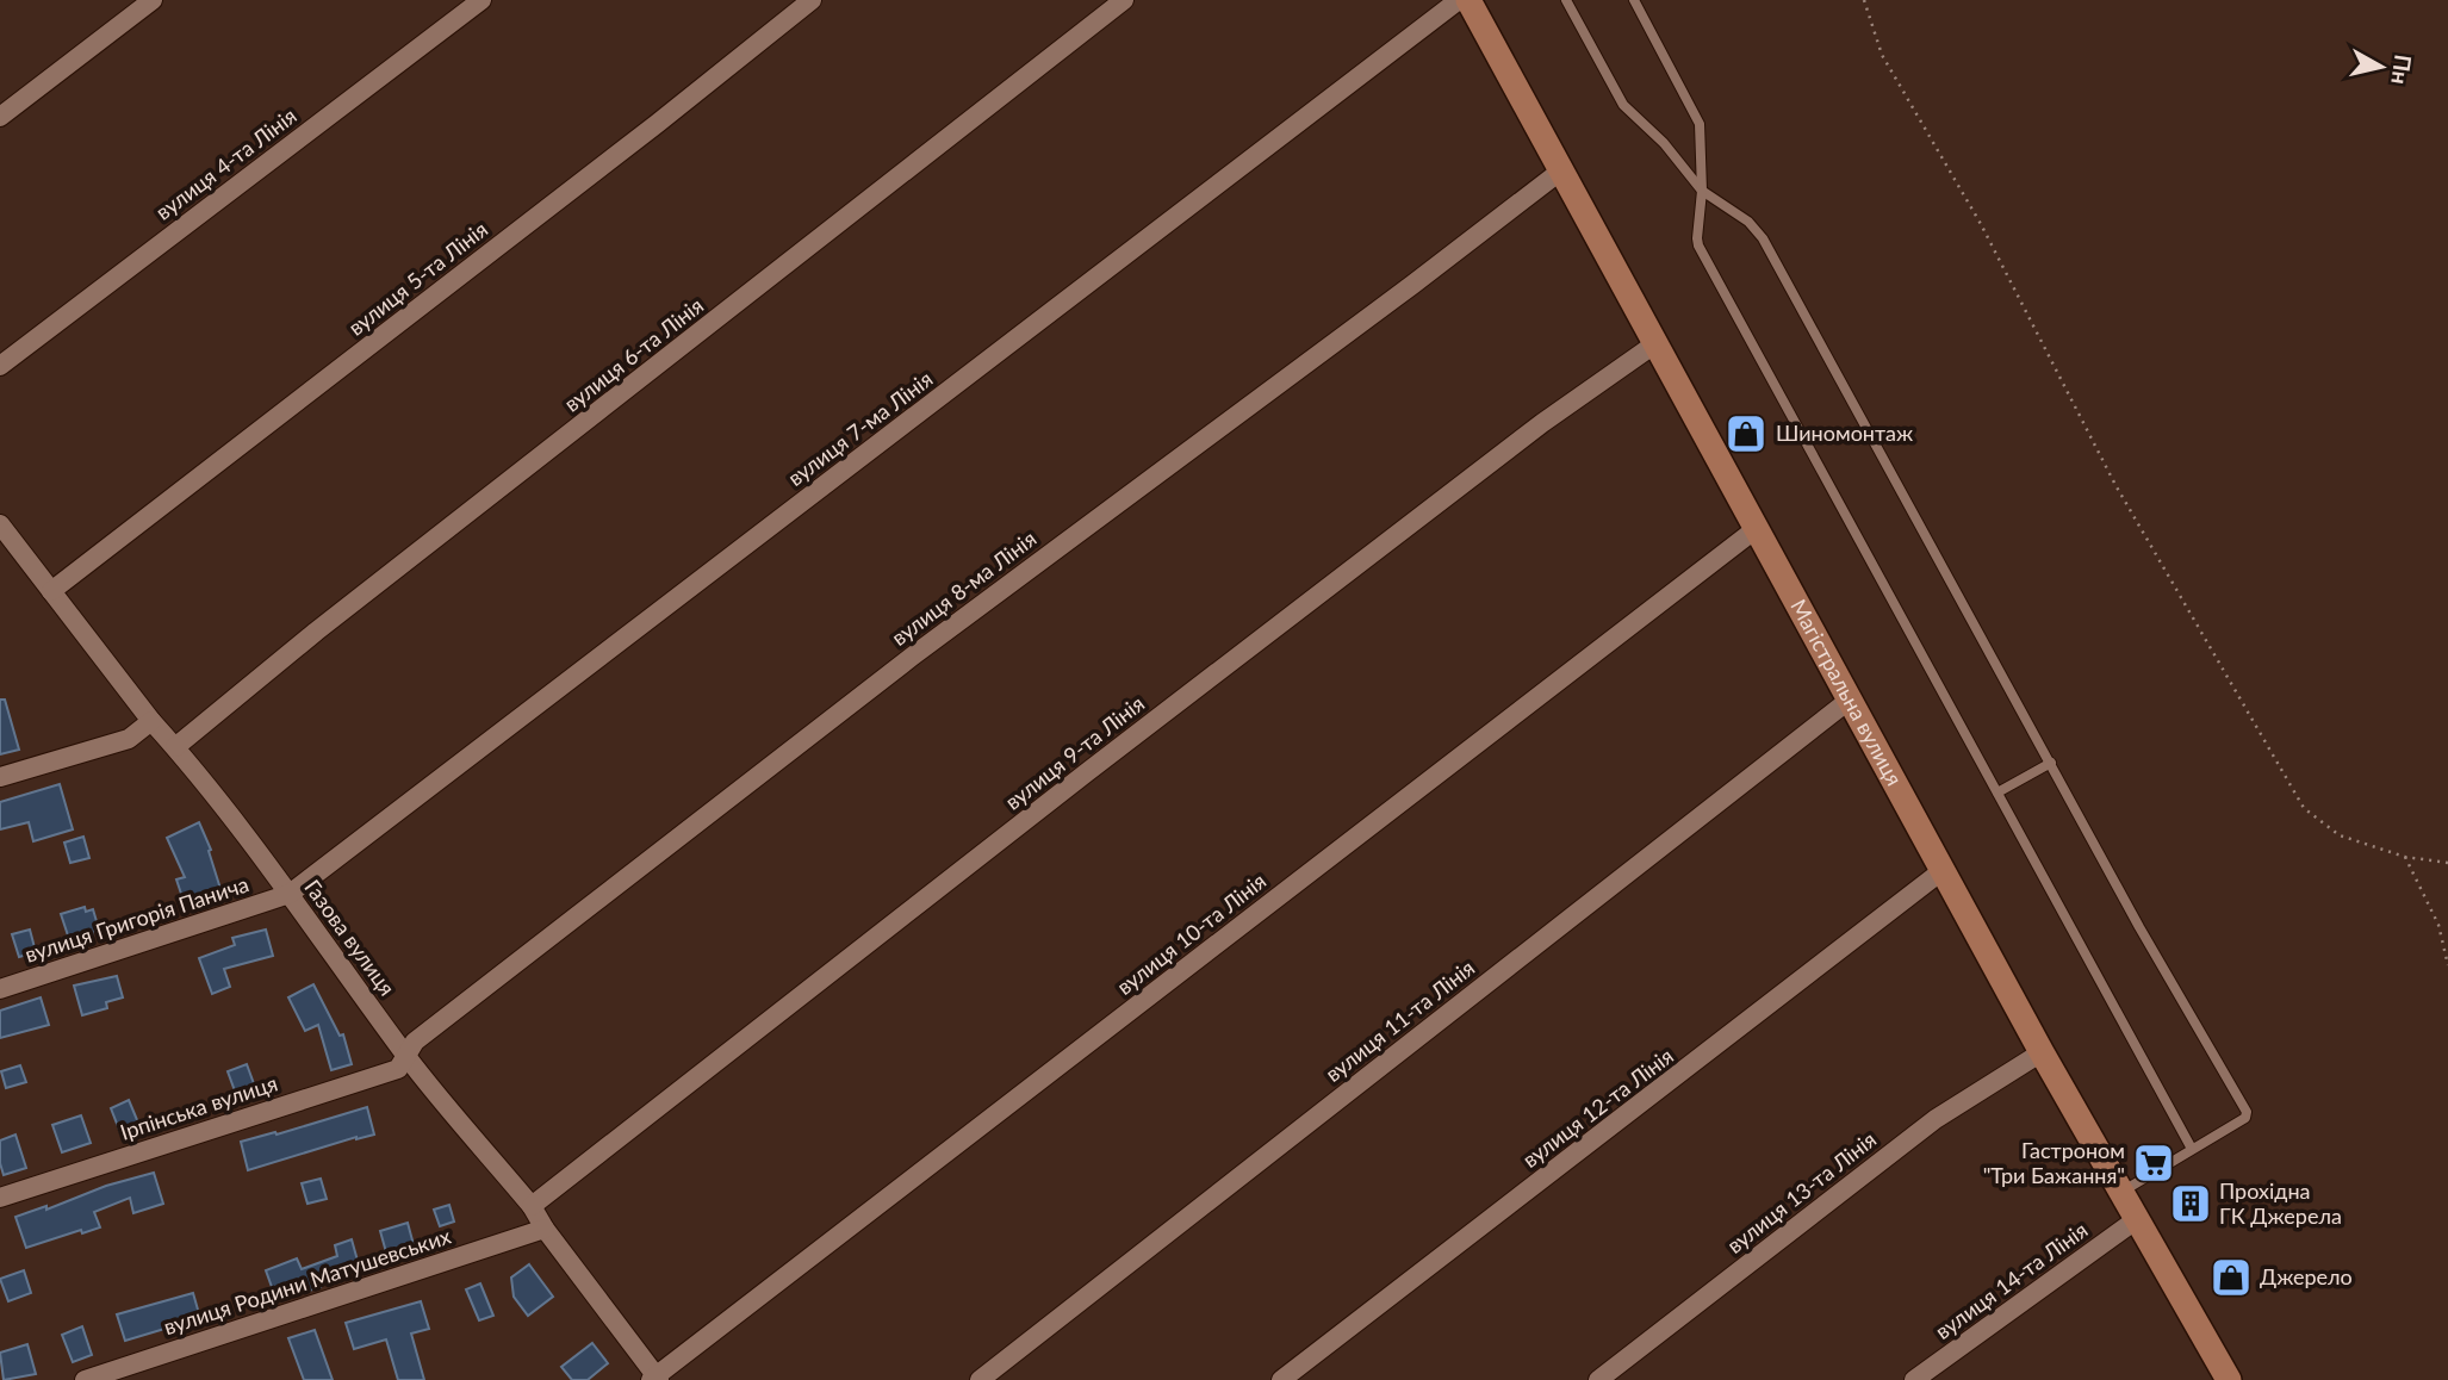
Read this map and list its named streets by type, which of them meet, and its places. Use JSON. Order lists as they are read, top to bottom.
{
  "streets": {
    "street": [
      "вулиця 4-та Лінія",
      "вулиця 5-та Лінія",
      "вулиця 6-та Лінія",
      "вулиця 7-ма Лінія",
      "вулиця 8-ма Лінія",
      "Магістральна вулиця",
      "вулиця 9-та Лінія",
      "вулиця Григорія Панича",
      "вулиця 10-та Лінія",
      "Газова вулиця",
      "вулиця 11-та Лінія",
      "Ірпінська вулиця",
      "вулиця 12-та Лінія",
      "вулиця 13-та Лінія",
      "вулиця 14-та Лінія",
      "вулиця Родини Матушевських"
    ]
  },
  "crossings": [
    ["вулиця 5-та Лінія", "Газова вулиця"],
    ["вулиця 6-та Лінія", "Газова вулиця"],
    ["вулиця 7-ма Лінія", "вулиця Григорія Панича"],
    ["вулиця 7-ма Лінія", "Газова вулиця"],
    ["вулиця 8-ма Лінія", "Магістральна вулиця"],
    ["вулиця 8-ма Лінія", "Газова вулиця"],
    ["вулиця 8-ма Лінія", "Ірпінська вулиця"],
    ["Магістральна вулиця", "вулиця 9-та Лінія"],
    ["Магістральна вулиця", "вулиця 10-та Лінія"],
    ["Магістральна вулиця", "вулиця 11-та Лінія"],
    ["Магістральна вулиця", "вулиця 12-та Лінія"],
    ["Магістральна вулиця", "вулиця 13-та Лінія"],
    ["Магістральна вулиця", "вулиця 14-та Лінія"],
    ["вулиця 9-та Лінія", "Газова вулиця"],
    ["вулиця Григорія Панича", "Газова вулиця"],
    ["вулиця 10-та Лінія", "Газова вулиця"],
    ["Газова вулиця", "Ірпінська вулиця"],
    ["Газова вулиця", "вулиця Родини Матушевських"]
  ],
  "places": {
    "shop": ["Шиномонтаж", "Джерело"],
    "supermarket": ["Гастроном \"Три Бажання\""],
    "building": ["Прохідна ГК Джерела"]
  },
  "north": "right"
}
